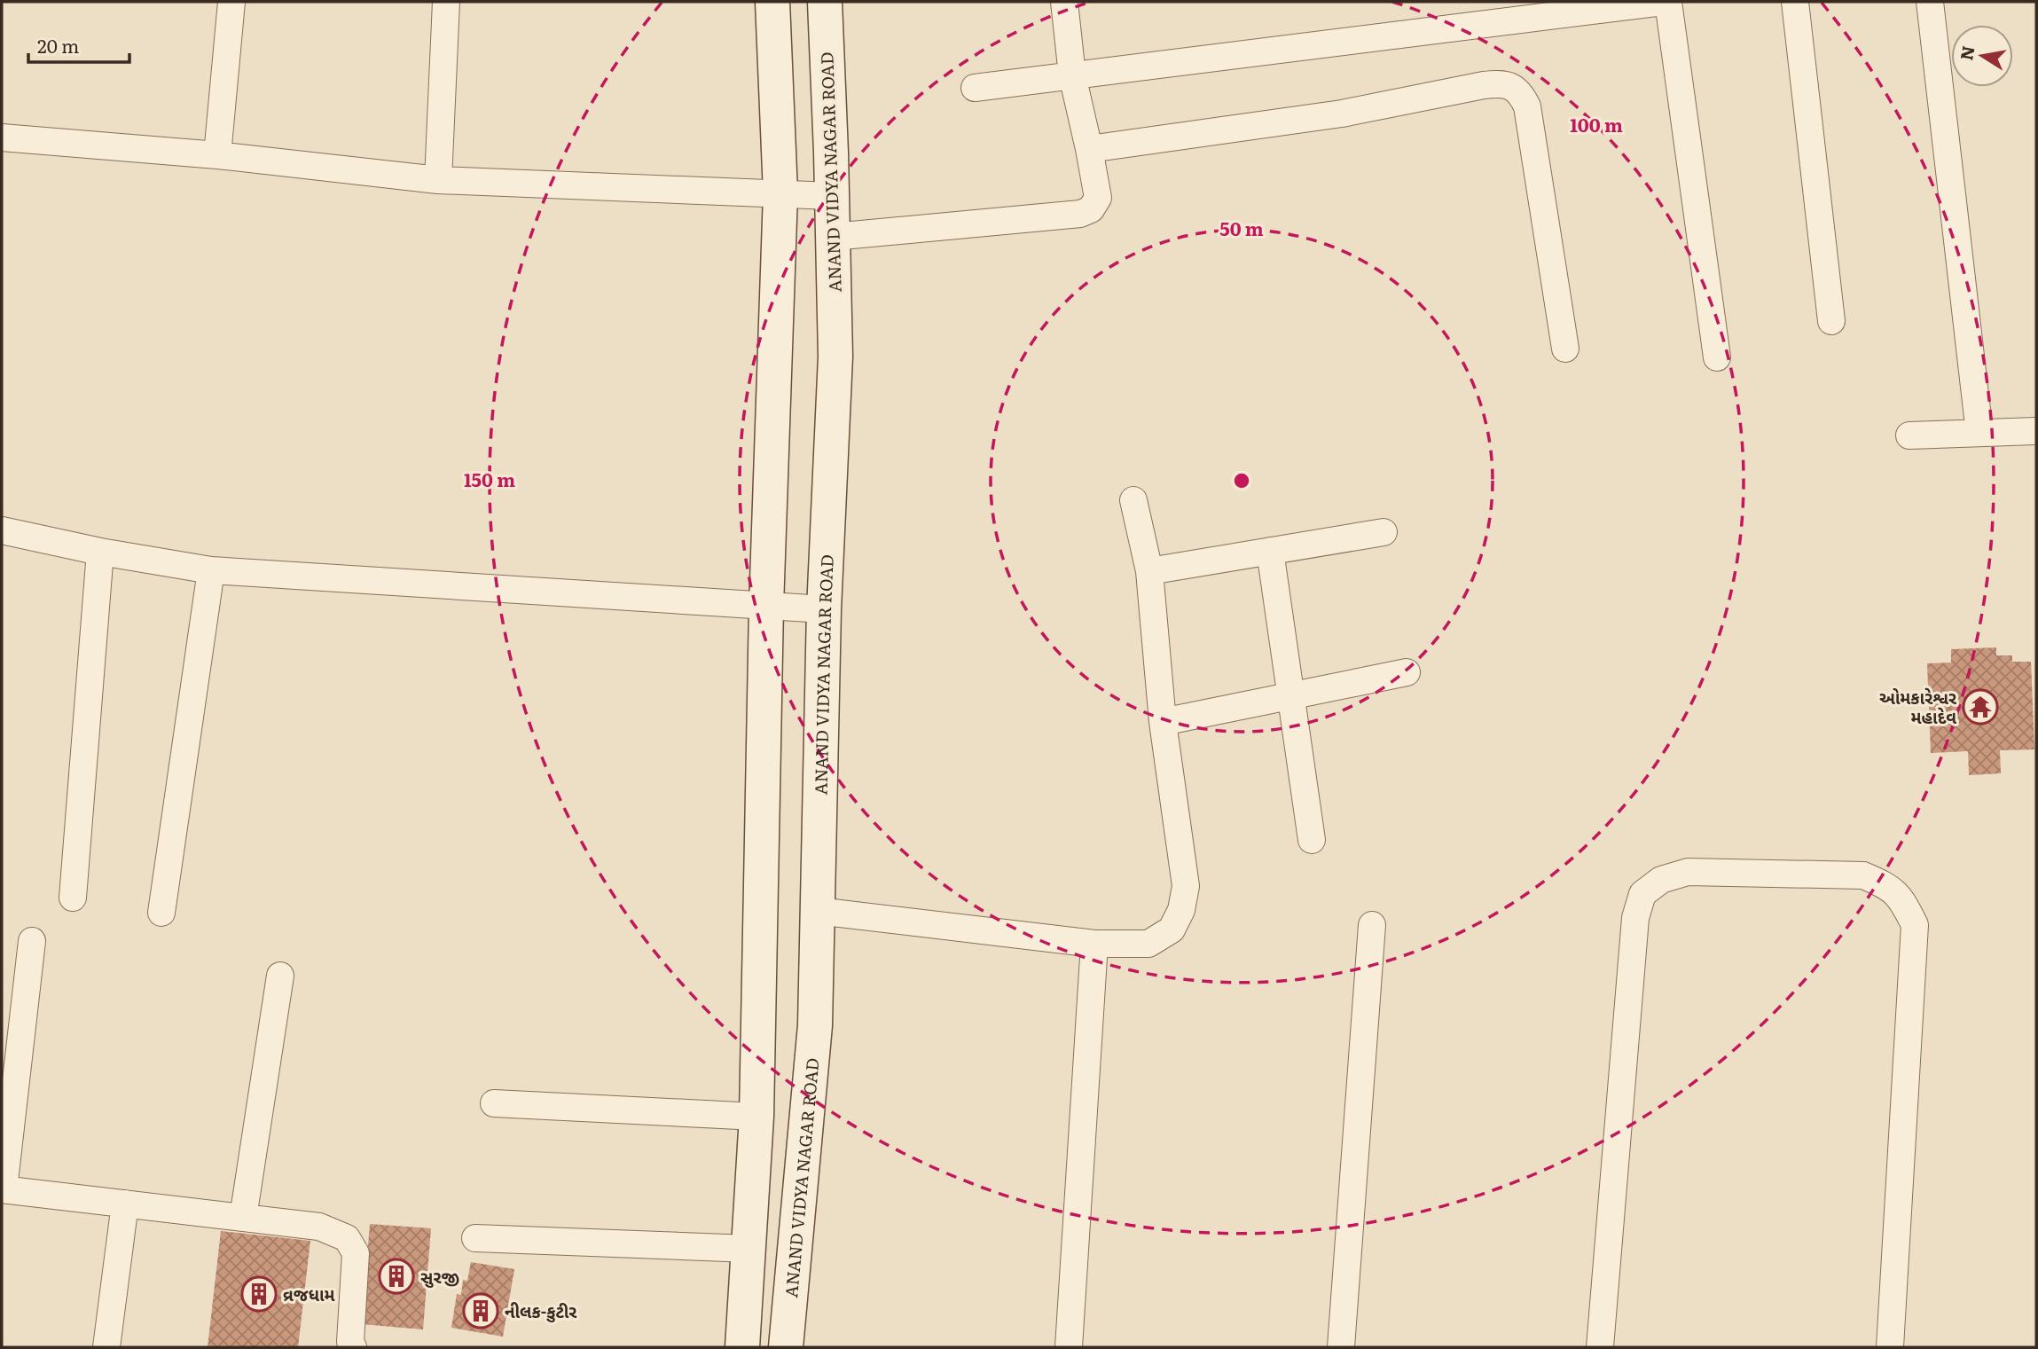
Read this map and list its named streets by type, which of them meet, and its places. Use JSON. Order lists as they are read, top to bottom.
{
  "streets": {
    "main road": ["ANAND VIDYA NAGAR ROAD"]
  },
  "places": {
    "temple": ["ઓમકારેશ્વર મહાદેવ"],
    "building": ["સુરજી", "વ્રજધામ", "નીલક-કુટીર"]
  },
  "scale_bar": "20 m",
  "north": "left",
  "rings": ["100 m", "50 m", "150 m"]
}
